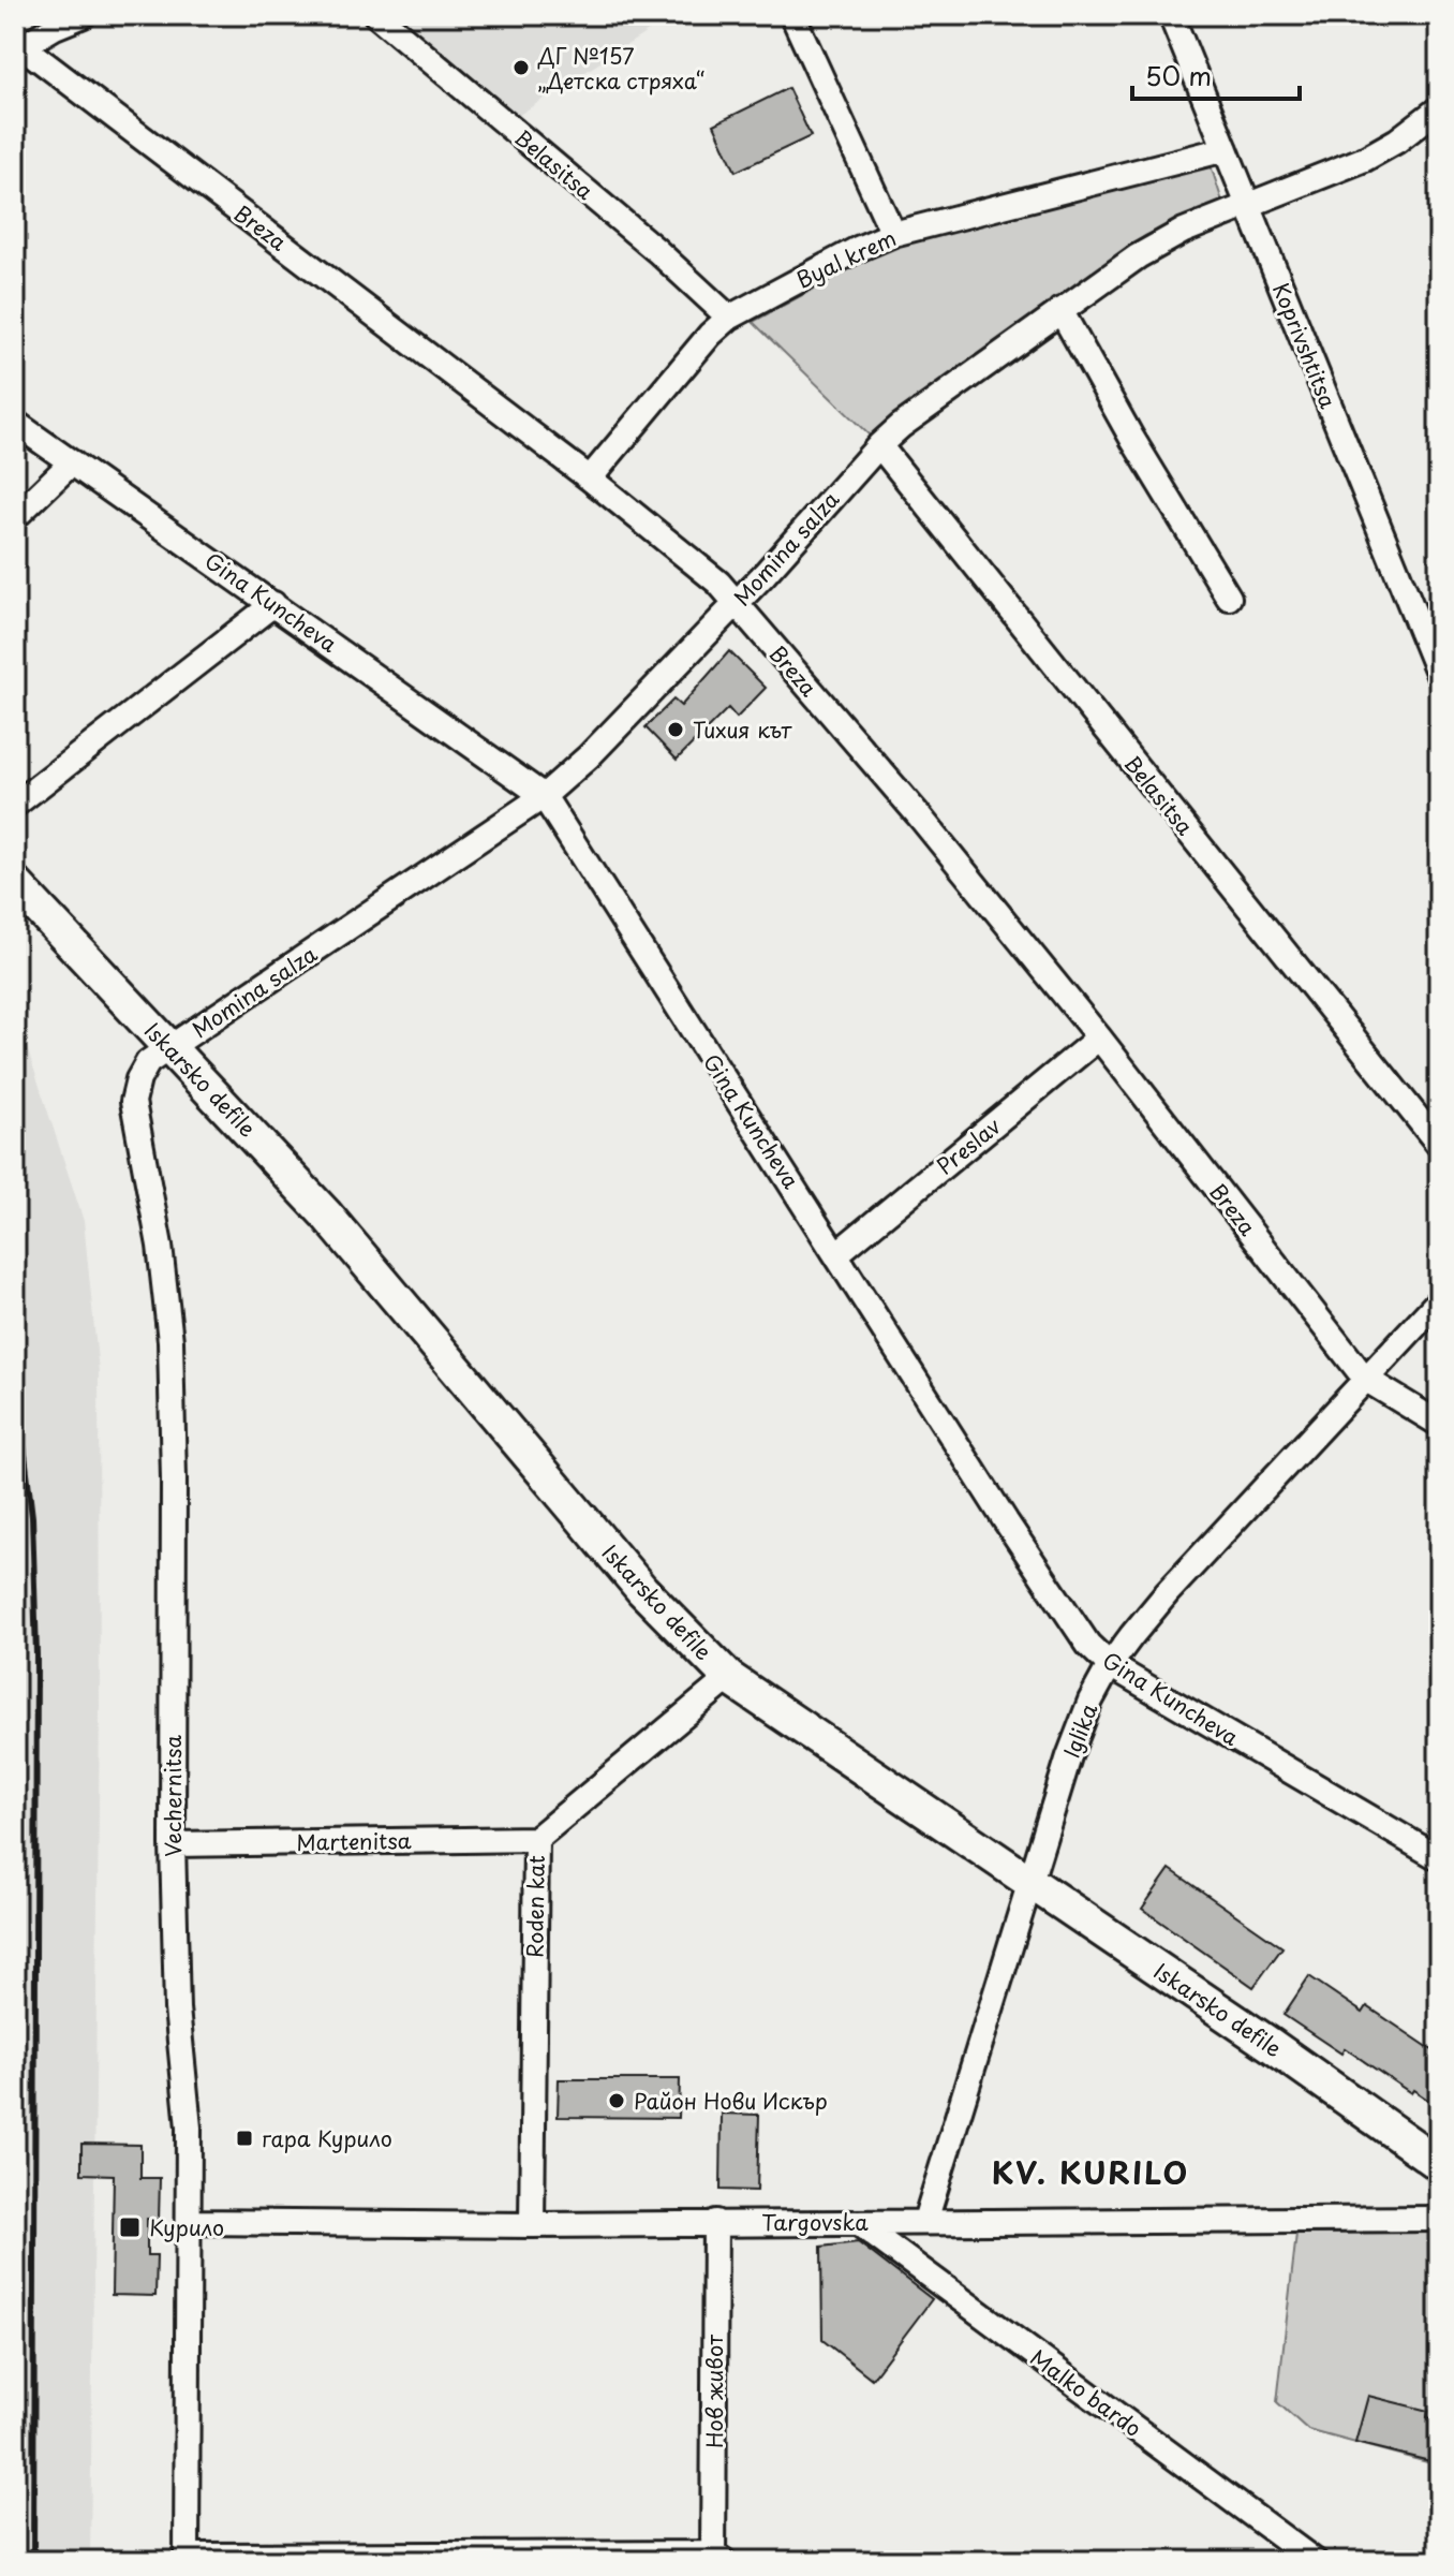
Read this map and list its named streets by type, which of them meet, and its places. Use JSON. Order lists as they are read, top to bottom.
{
  "streets": {
    "main road": ["Iskarsko defile"],
    "street": [
      "Belasitsa",
      "Breza",
      "Byal krem",
      "Koprivshtitsa",
      "Momina salza",
      "Gina Kuncheva",
      "Preslav",
      "Iglika",
      "Vechernitsa",
      "Martenitsa",
      "Roden kat",
      "Targovska",
      "Нов живот",
      "Malko bardo"
    ]
  },
  "crossings": [
    ["Belasitsa", "Byal krem"],
    ["Belasitsa", "Momina salza"],
    ["Breza", "Byal krem"],
    ["Breza", "Momina salza"],
    ["Breza", "Preslav"],
    ["Breza", "Iglika"],
    ["Byal krem", "Koprivshtitsa"],
    ["Koprivshtitsa", "Momina salza"],
    ["Momina salza", "Gina Kuncheva"],
    ["Momina salza", "Iskarsko defile"],
    ["Momina salza", "Vechernitsa"],
    ["Gina Kuncheva", "Preslav"],
    ["Gina Kuncheva", "Iglika"],
    ["Iskarsko defile", "Iglika"],
    ["Iskarsko defile", "Vechernitsa"],
    ["Iskarsko defile", "Roden kat"],
    ["Iglika", "Targovska"],
    ["Vechernitsa", "Martenitsa"],
    ["Vechernitsa", "Targovska"],
    ["Martenitsa", "Roden kat"],
    ["Roden kat", "Targovska"],
    ["Targovska", "Нов живот"],
    ["Targovska", "Malko bardo"]
  ],
  "districts": ["KV. KURILO"],
  "places": {
    "other": ["ДГ №157 „Детска стряха“", "Тихия кът", "Район Нови Искър"],
    "transit": ["гара Курило", "Курило"]
  },
  "scale_bar": "50 m"
}
